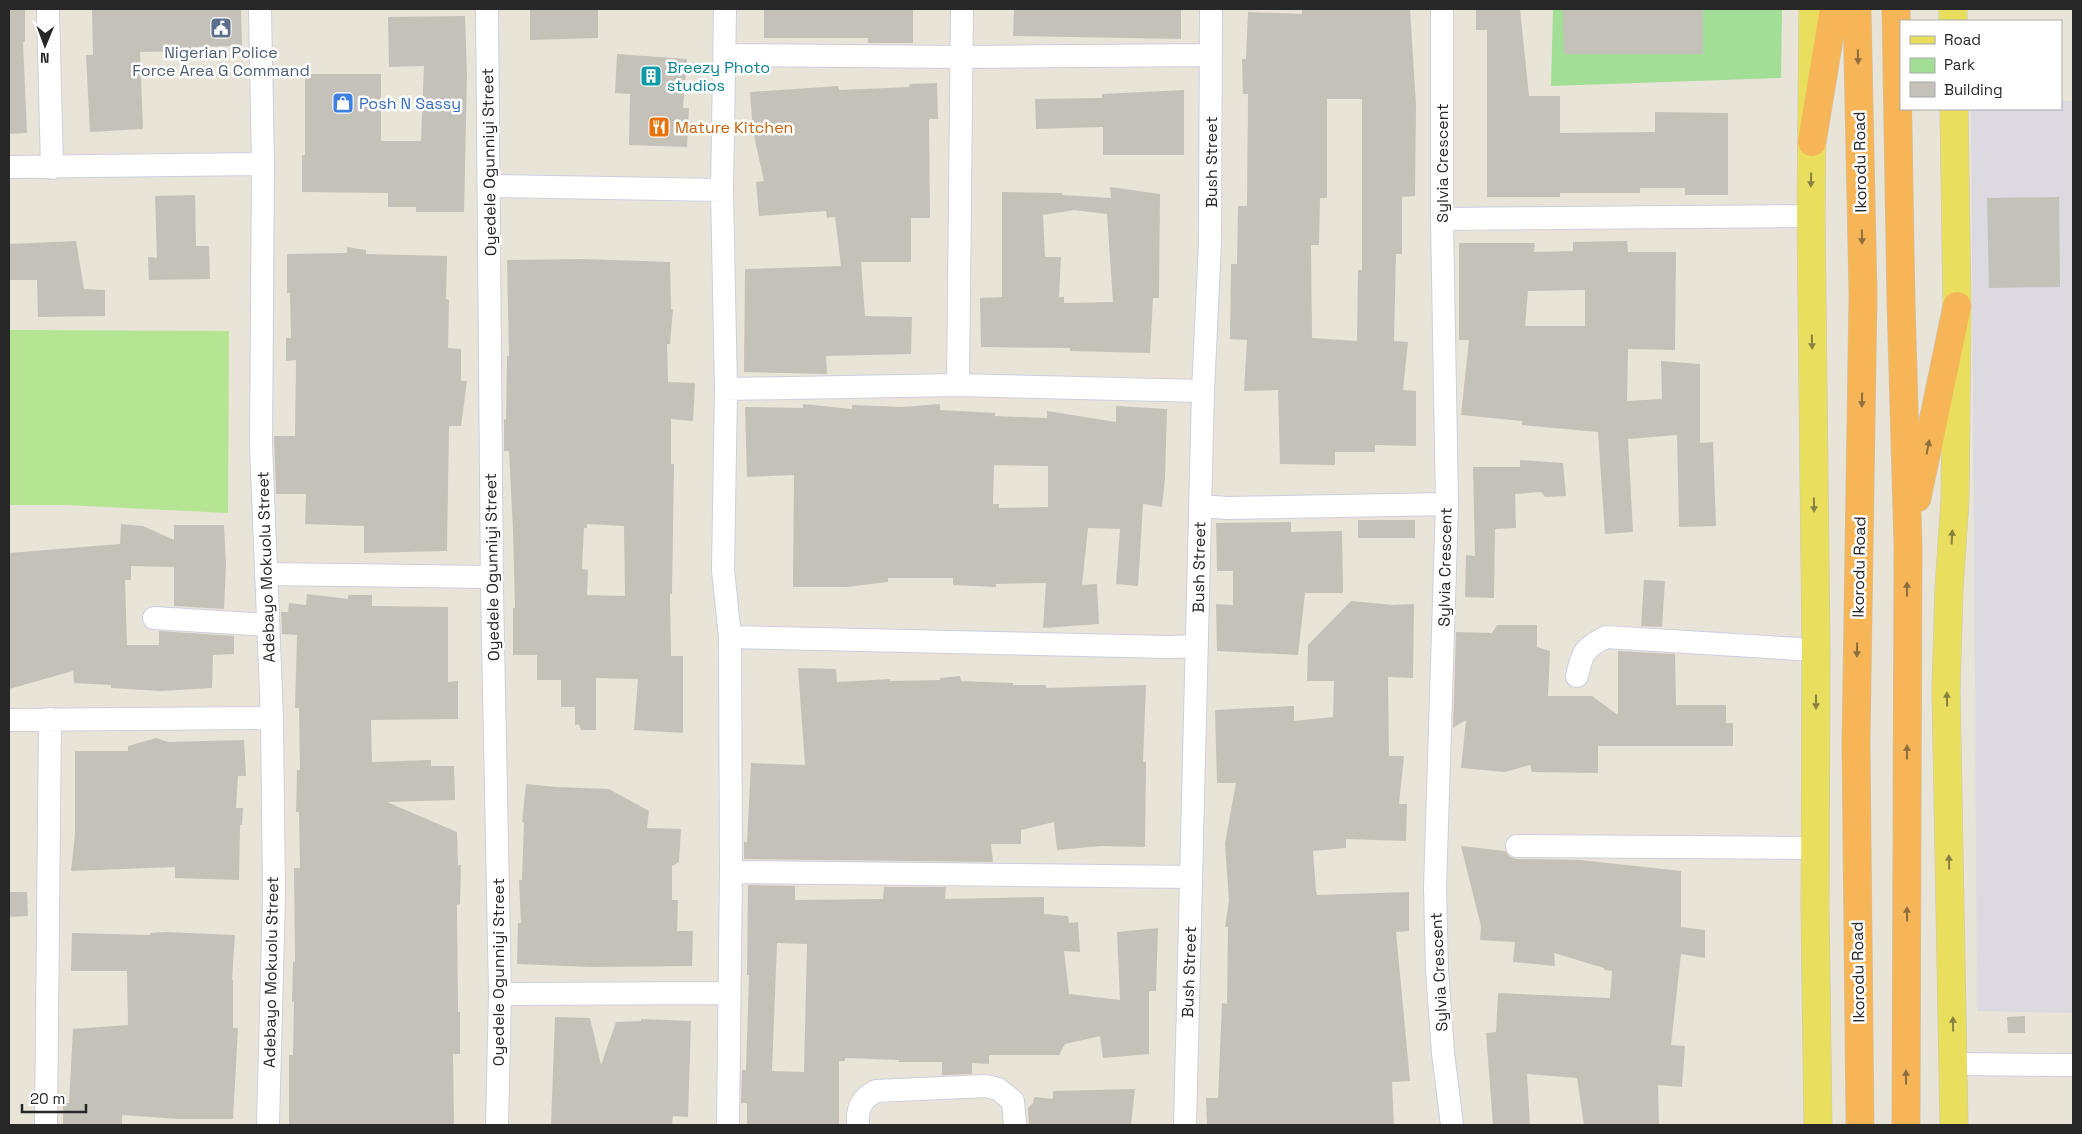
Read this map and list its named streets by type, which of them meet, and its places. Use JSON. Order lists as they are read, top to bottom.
{
  "streets": {
    "highway": ["Ikorodu Road"],
    "street": [
      "Oyedele Ogunniyi Street",
      "Bush Street",
      "Sylvia Crescent",
      "Adebayo Mokuolu Street"
    ]
  },
  "places": {
    "public building": ["Nigerian Police Force Area G Command"],
    "building": ["Breezy Photo studios"],
    "shop": ["Posh N Sassy"],
    "restaurant": ["Mature Kitchen"]
  },
  "legend": ["Road", "Park", "Building"],
  "scale_bar": "20 m",
  "north": "bottom"
}
